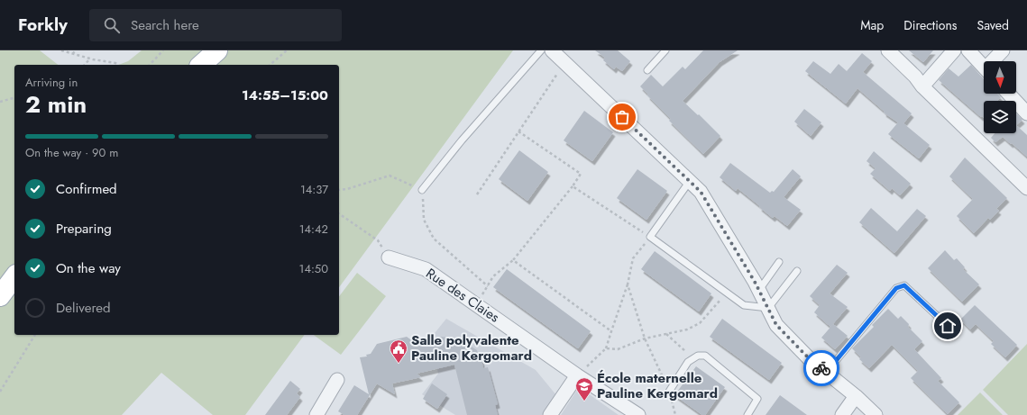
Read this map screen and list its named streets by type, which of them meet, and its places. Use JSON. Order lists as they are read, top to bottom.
{
  "streets": {
    "street": ["Rue des Claies"]
  },
  "places": {
    "public building": ["Salle polyvalente Pauline Kergomard"],
    "school or university": ["École maternelle Pauline Kergomard"]
  },
  "north": "bottom",
  "page": {
    "header": "Forkly",
    "search": "Search here",
    "nav": ["Map", "Directions", "Saved"],
    "heading": ["2 min", "Arriving in", "14:55–15:00"],
    "bar": "On the way · 90 m",
    "list": [
      ["Confirmed", "14:37"],
      ["Preparing", "14:42"],
      ["On the way", "14:50"],
      "Delivered"
    ]
  }
}
